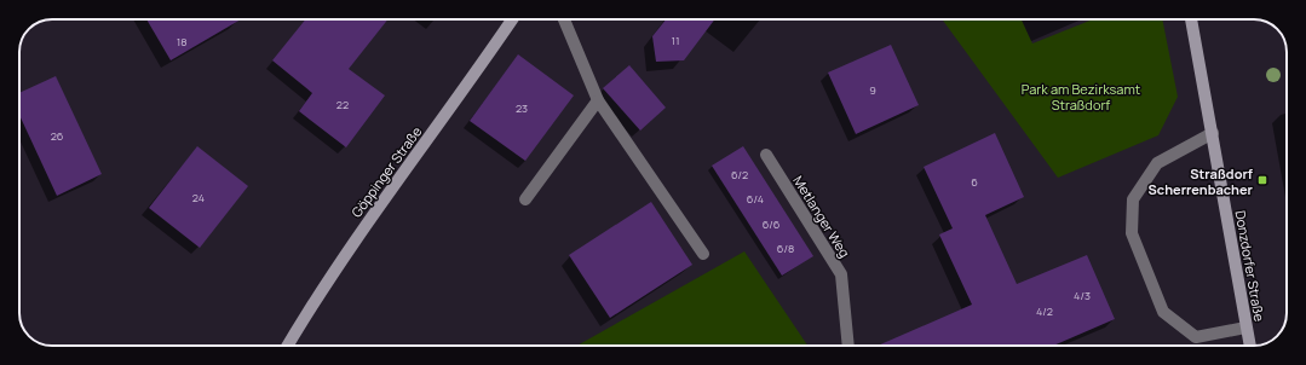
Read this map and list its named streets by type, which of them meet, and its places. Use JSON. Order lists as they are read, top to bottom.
{
  "streets": {
    "main road": ["Göppinger Straße", "Donzdorfer Straße"],
    "lane": ["Metlanger Weg"]
  },
  "parks": ["Park am Bezirksamt Straßdorf"],
  "places": {
    "transit": ["Straßdorf Scherrenbacher"]
  },
  "house_numbers": [
    "11",
    "18",
    "9",
    "22",
    "23",
    "26",
    "6/2",
    "6",
    "24",
    "6/4",
    "6/6",
    "6/8",
    "4/3",
    "4/2"
  ]
}
